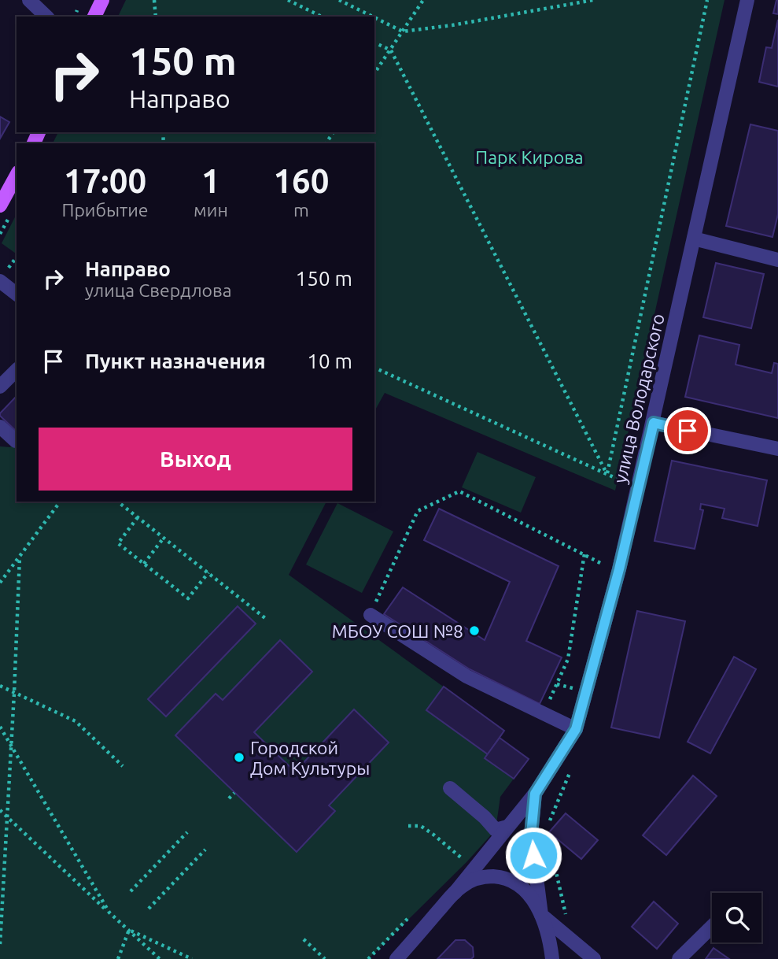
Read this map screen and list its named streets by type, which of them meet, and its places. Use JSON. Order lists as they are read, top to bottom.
{
  "streets": {
    "street": ["улица Володарского"]
  },
  "parks": ["Парк Кирова"],
  "places": ["МБОУ СОШ №8", "Городской Дом Культуры"],
  "page": {
    "turn": ["150 m", "Направо"],
    "eta": [
      "17:00",
      "Прибытие",
      "1",
      "мин",
      "160",
      "m"
    ],
    "list": [
      {
        "name": "Направо",
        "note": "улица Свердлова",
        "value": "150 m"
      },
      {
        "name": "Пункт назначения",
        "value": "10 m"
      }
    ],
    "buttons": "Выход"
  }
}
